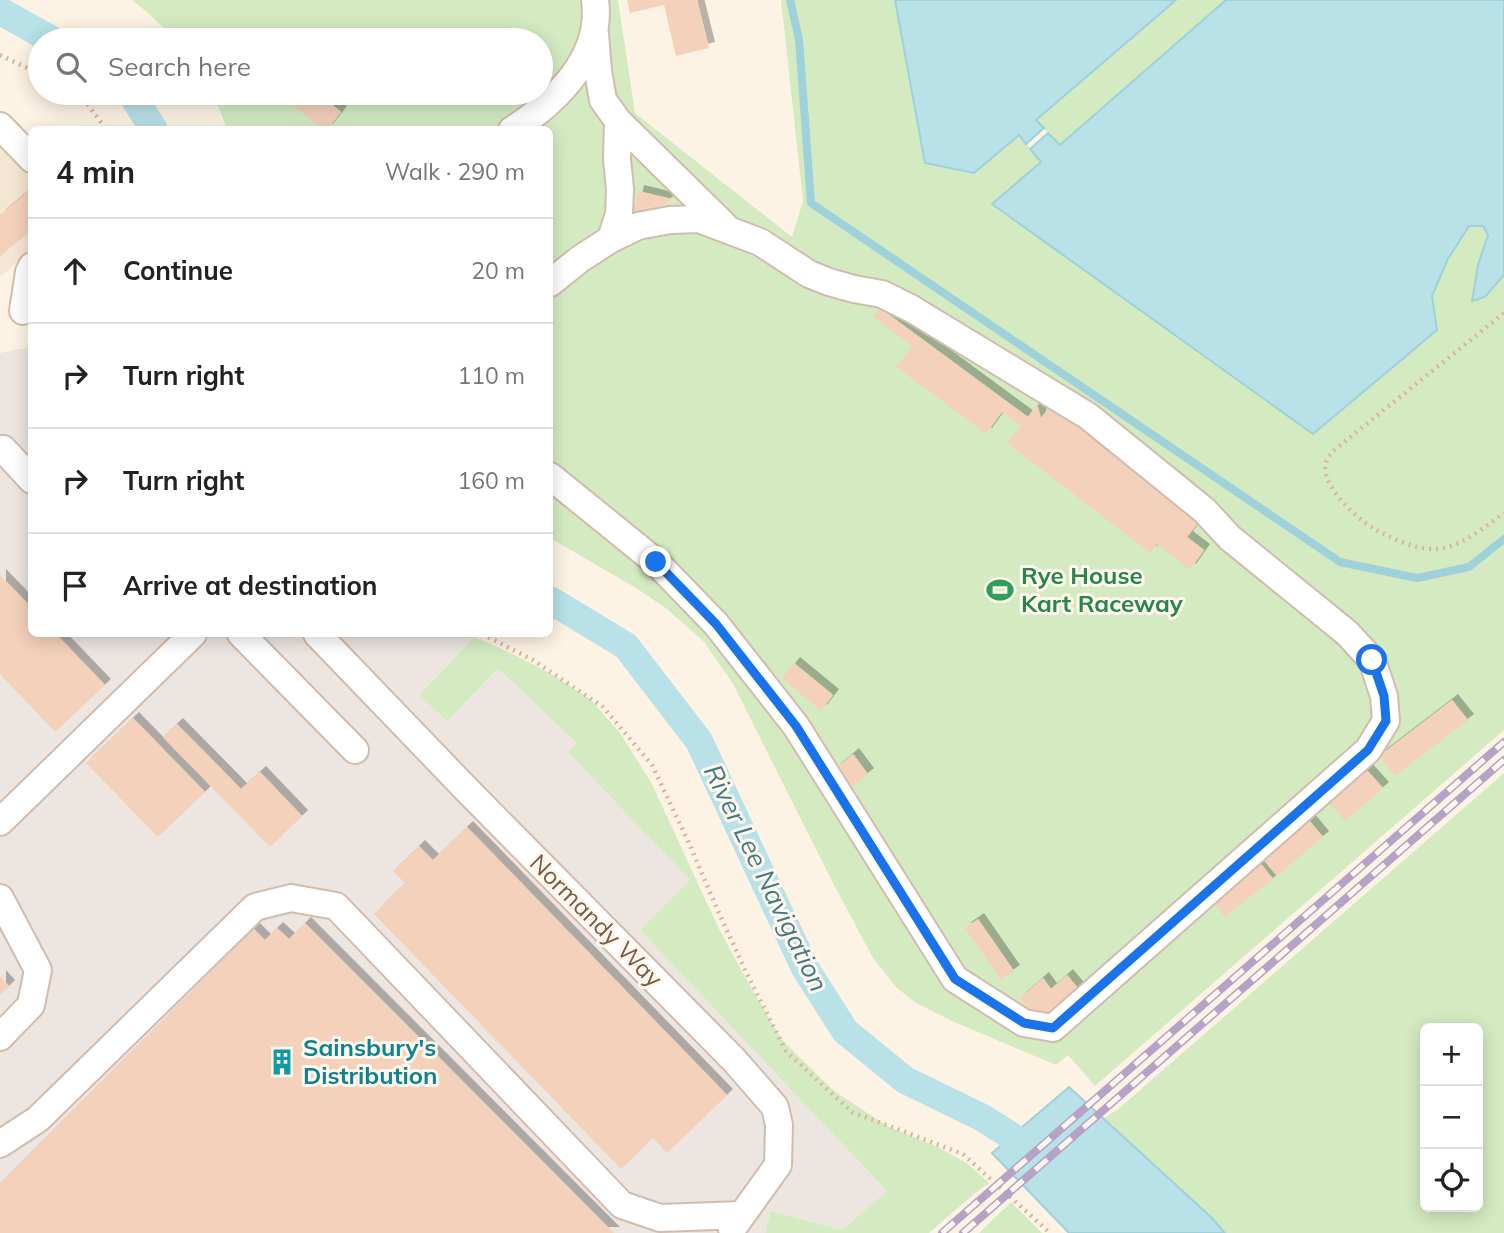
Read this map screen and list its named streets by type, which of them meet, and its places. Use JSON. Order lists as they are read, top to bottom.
{
  "streets": {
    "street": ["Normandy Way"]
  },
  "water": ["River Lee Navigation"],
  "places": {
    "sports": ["Rye House Kart Raceway"],
    "building": ["Sainsbury's Distribution"]
  },
  "page": {
    "search": "Search here",
    "heading": ["4 min", "Walk · 290 m"],
    "list": [
      ["Continue", "20 m"],
      ["Turn right", "110 m"],
      ["Turn right", "160 m"],
      "Arrive at destination"
    ],
    "map_buttons": ["+", "−"]
  }
}
